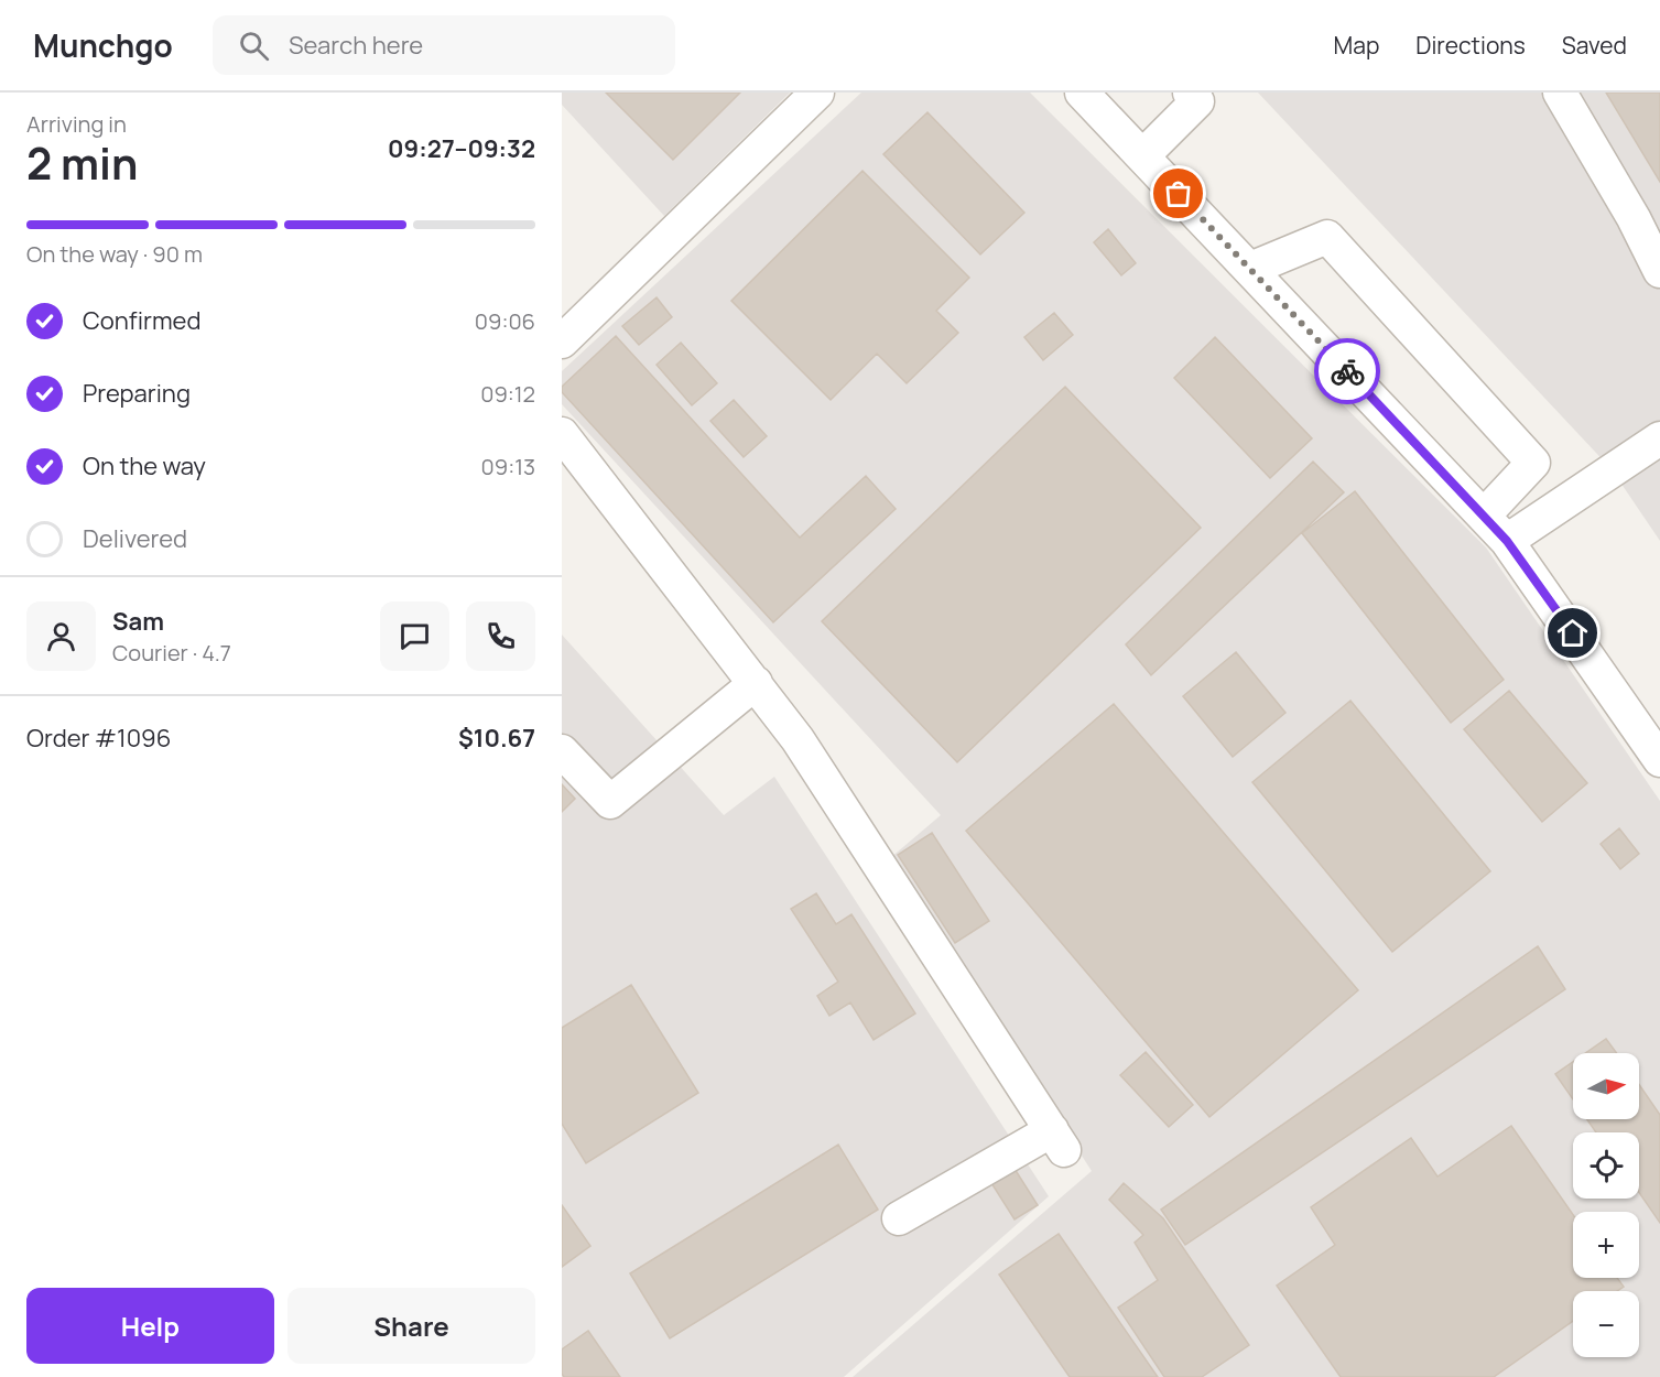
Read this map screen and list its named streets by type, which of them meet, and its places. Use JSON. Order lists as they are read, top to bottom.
{
  "north": "right",
  "page": {
    "header": "Munchgo",
    "search": "Search here",
    "nav": ["Map", "Directions", "Saved"],
    "heading": ["2 min", "Arriving in", "09:27–09:32"],
    "panel": [
      "Sam",
      "Courier · 4.7",
      "Order #1096",
      "$10.67"
    ],
    "bar": "On the way · 90 m",
    "list": [
      ["Confirmed", "09:06"],
      ["Preparing", "09:12"],
      ["On the way", "09:13"],
      "Delivered"
    ],
    "map_buttons": ["+", "−"],
    "buttons": ["Help", "Share"]
  }
}
